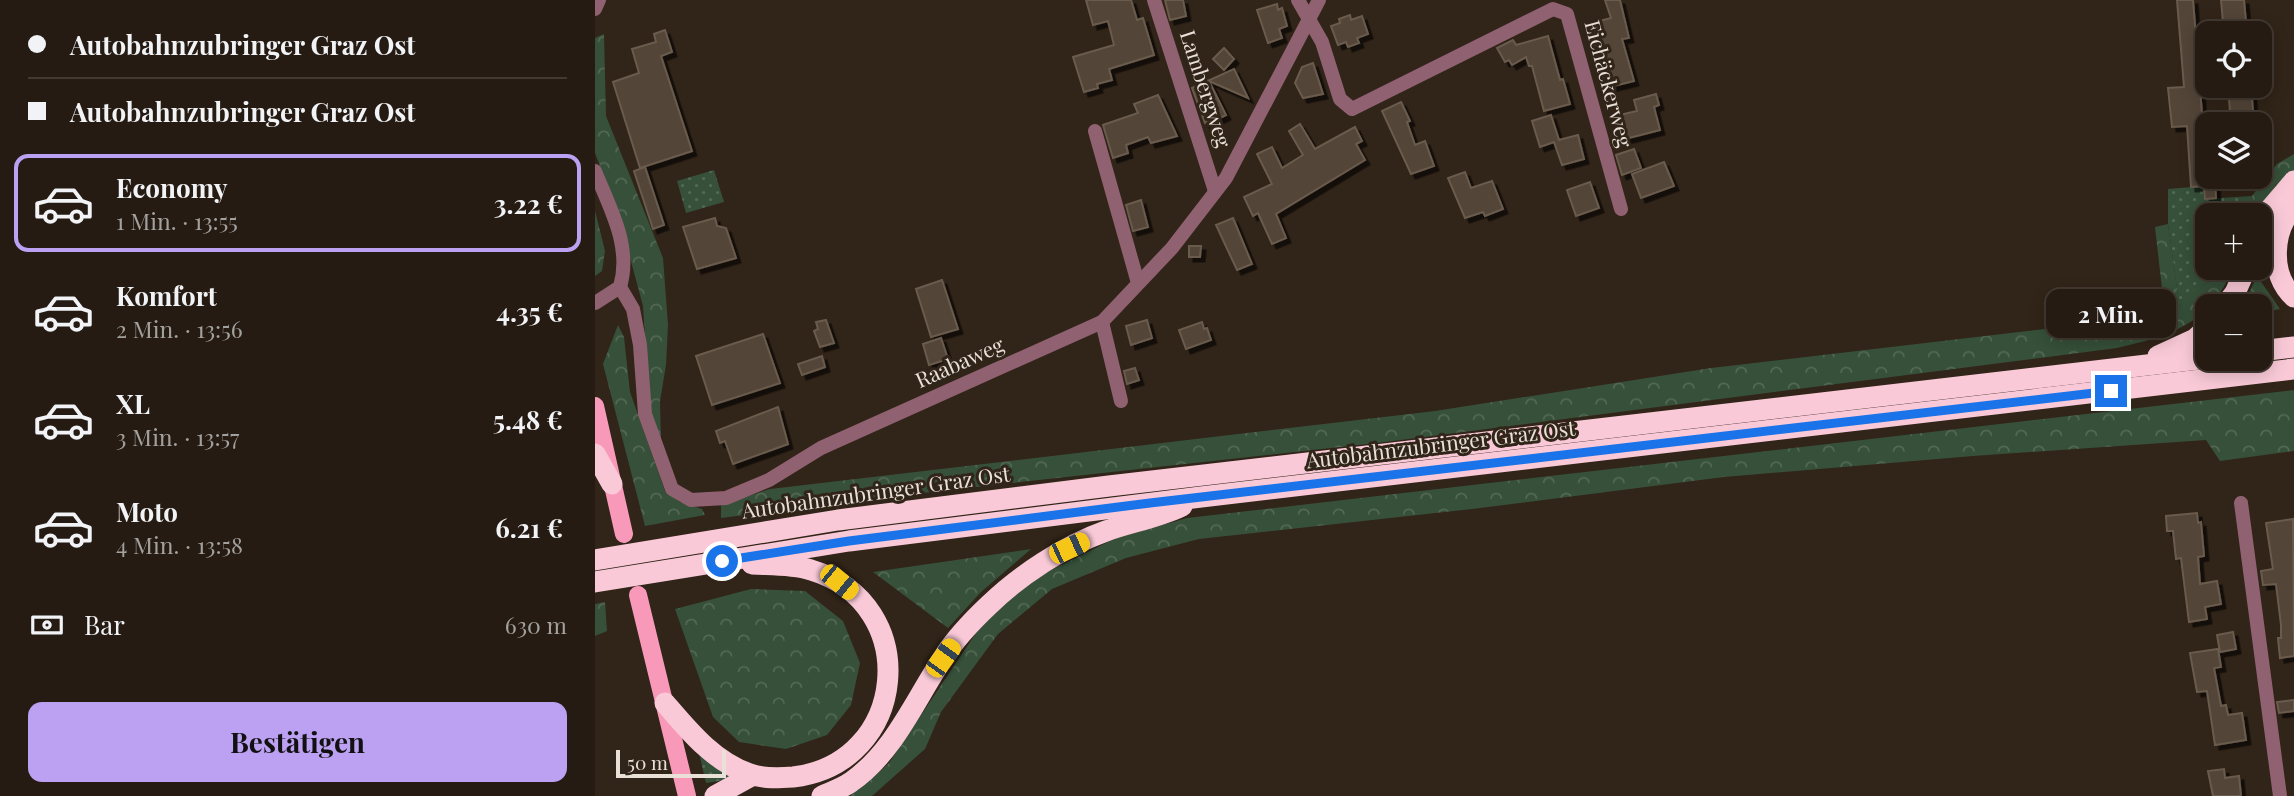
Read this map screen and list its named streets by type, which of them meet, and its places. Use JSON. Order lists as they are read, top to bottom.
{
  "streets": {
    "highway": ["Autobahnzubringer Graz Ost"],
    "street": ["Eichäckerweg", "Lambergweg", "Raabaweg"]
  },
  "crossings": [
    ["Eichäckerweg", "Raabaweg"],
    ["Lambergweg", "Raabaweg"]
  ],
  "scale_bar": "50 m",
  "page": {
    "banner": ["Autobahnzubringer Graz Ost", "Autobahnzubringer Graz Ost"],
    "map_buttons": ["+", "−"],
    "list": [
      {
        "name": "Economy",
        "note": "1 Min. · 13:55",
        "value": "3.22 €"
      },
      {
        "name": "Komfort",
        "note": "2 Min. · 13:56",
        "value": "4.35 €"
      },
      {
        "name": "XL",
        "note": "3 Min. · 13:57",
        "value": "5.48 €"
      },
      {
        "name": "Moto",
        "note": "4 Min. · 13:58",
        "value": "6.21 €"
      }
    ],
    "bubble": "2 Min.",
    "pay": ["Bar", "630 m"],
    "buttons": "Bestätigen",
    "scale": "50 m"
  }
}
